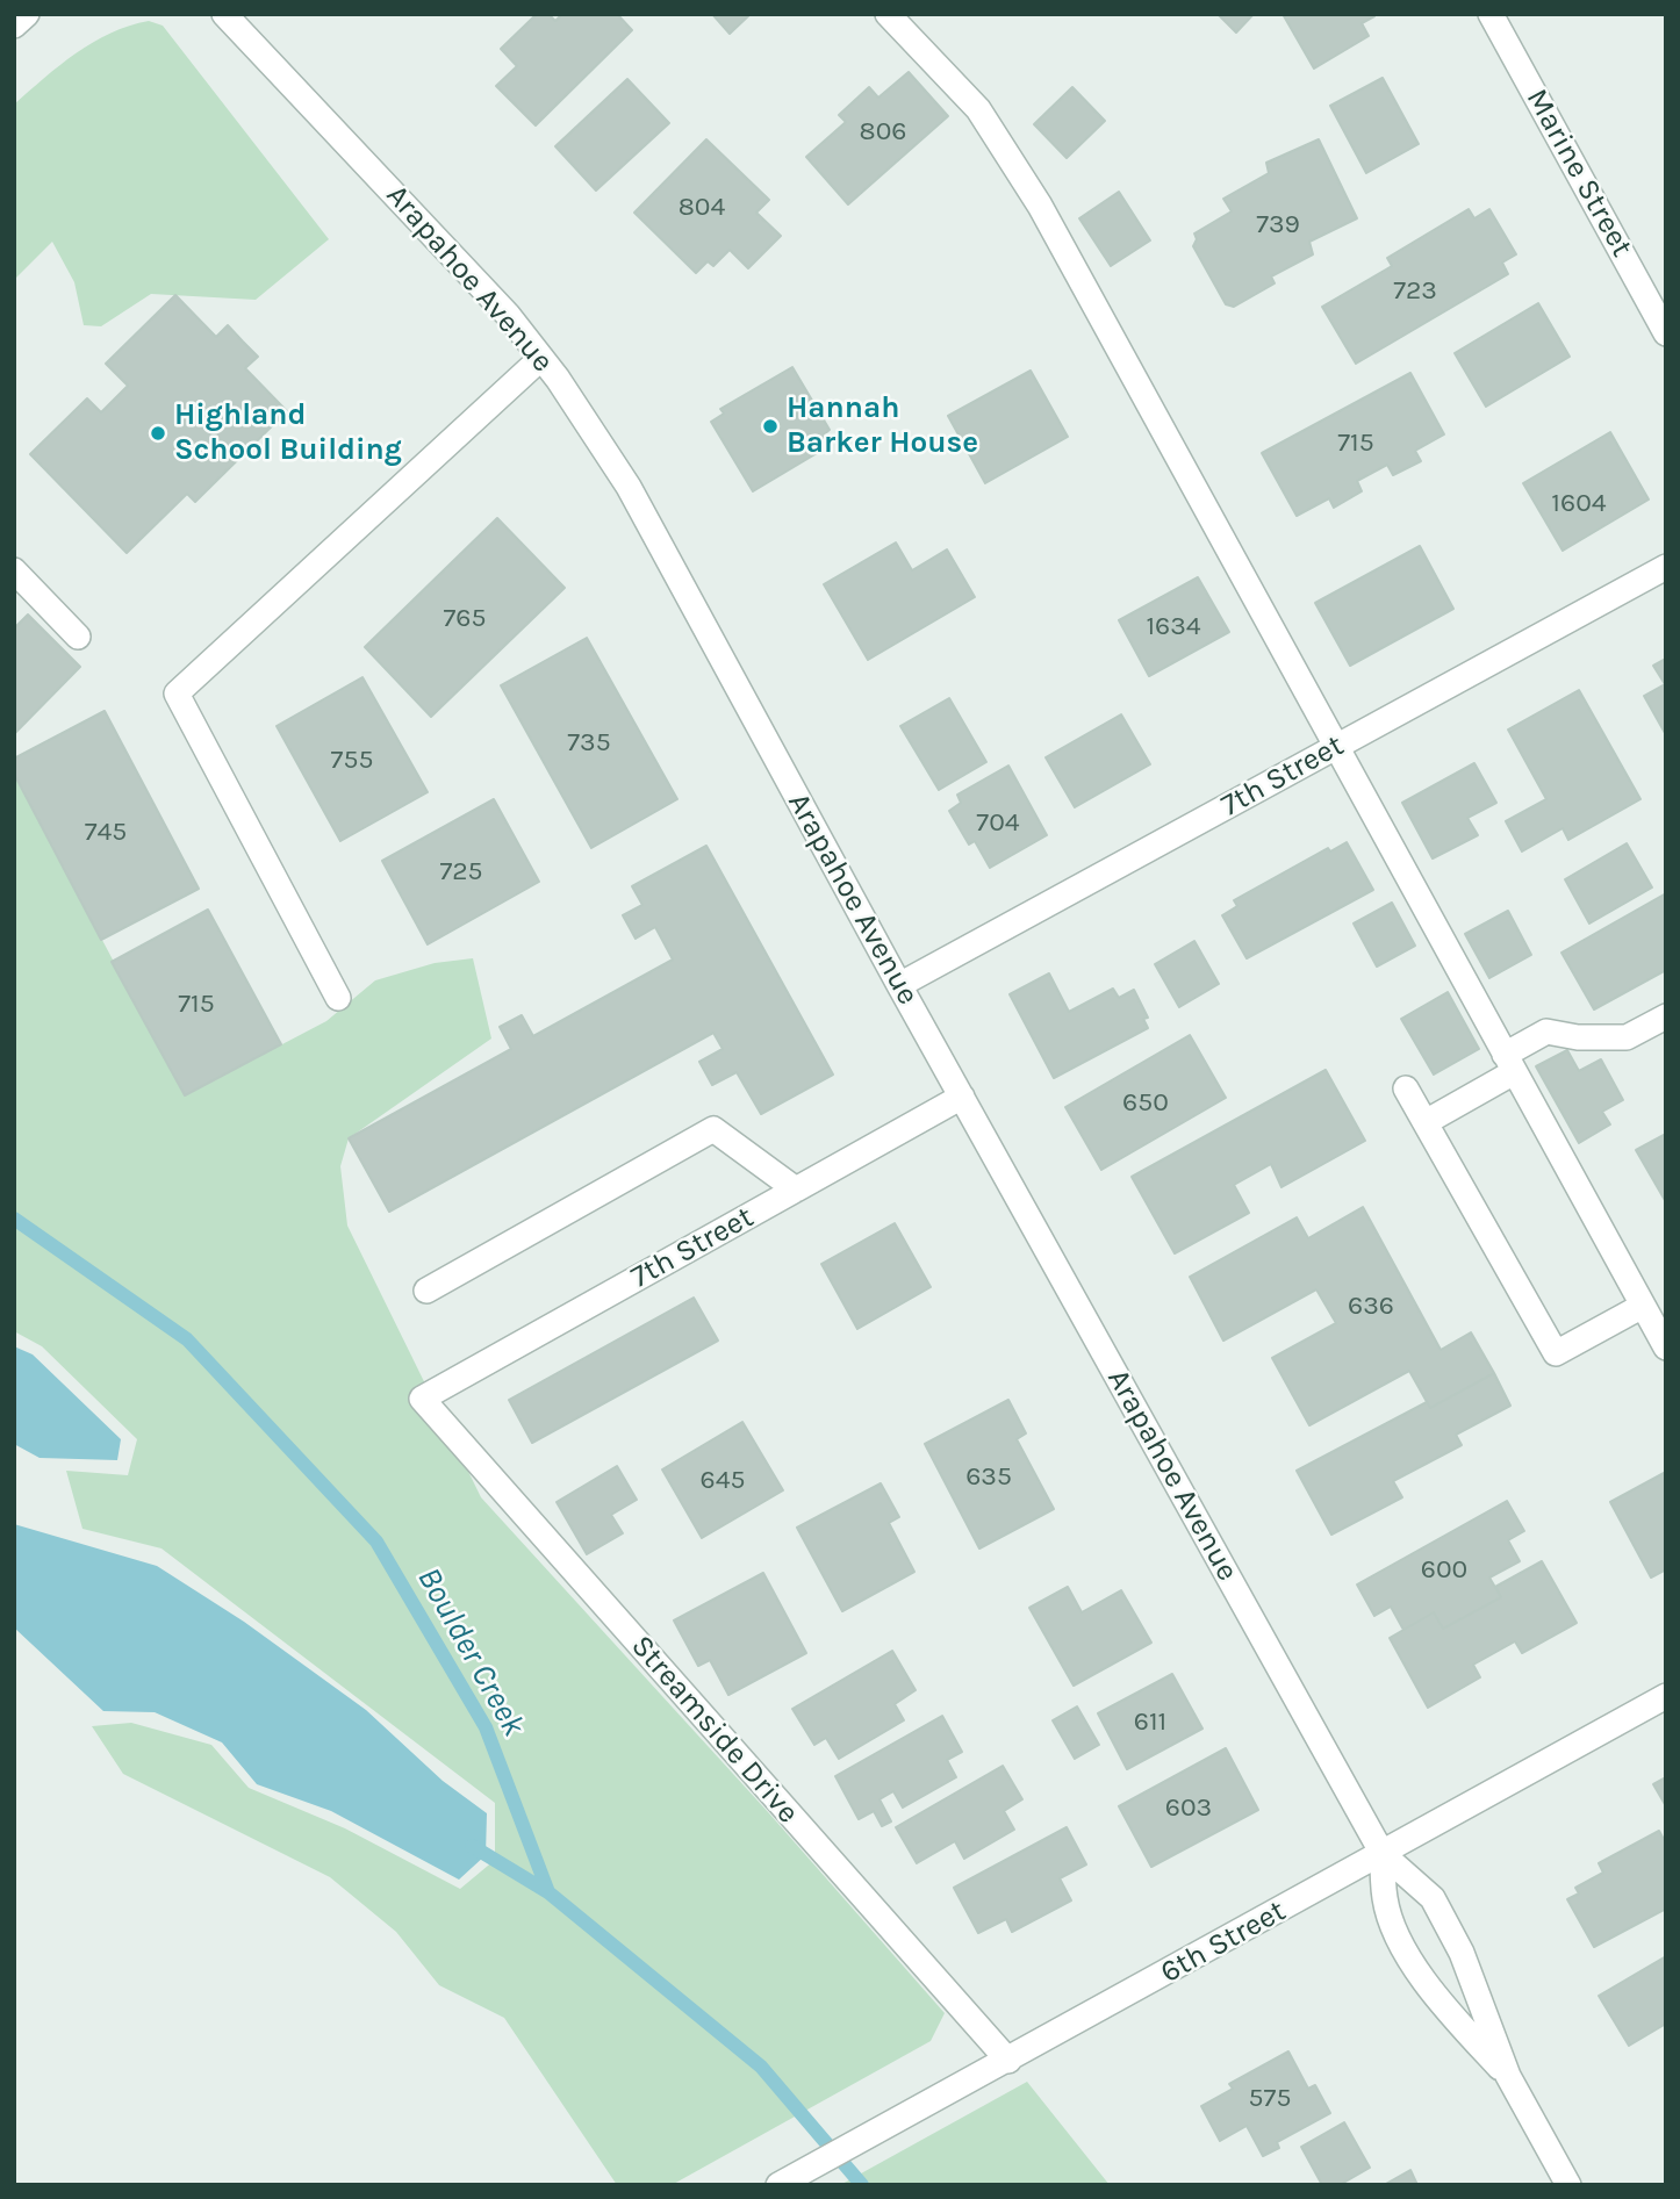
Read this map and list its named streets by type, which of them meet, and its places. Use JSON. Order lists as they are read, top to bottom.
{
  "streets": {
    "street": [
      "Marine Street",
      "Arapahoe Avenue",
      "7th Street",
      "Streamside Drive",
      "6th Street"
    ]
  },
  "crossings": [
    ["Arapahoe Avenue", "7th Street"],
    ["Arapahoe Avenue", "6th Street"],
    ["7th Street", "Streamside Drive"],
    ["Streamside Drive", "6th Street"]
  ],
  "water": ["Boulder Creek"],
  "places": ["Hannah Barker House", "Highland School Building"],
  "house_numbers": [
    "806",
    "804",
    "739",
    "723",
    "715",
    "1604",
    "765",
    "1634",
    "735",
    "755",
    "704",
    "745",
    "725",
    "715",
    "650",
    "636",
    "635",
    "645",
    "600",
    "611",
    "603",
    "575"
  ]
}
